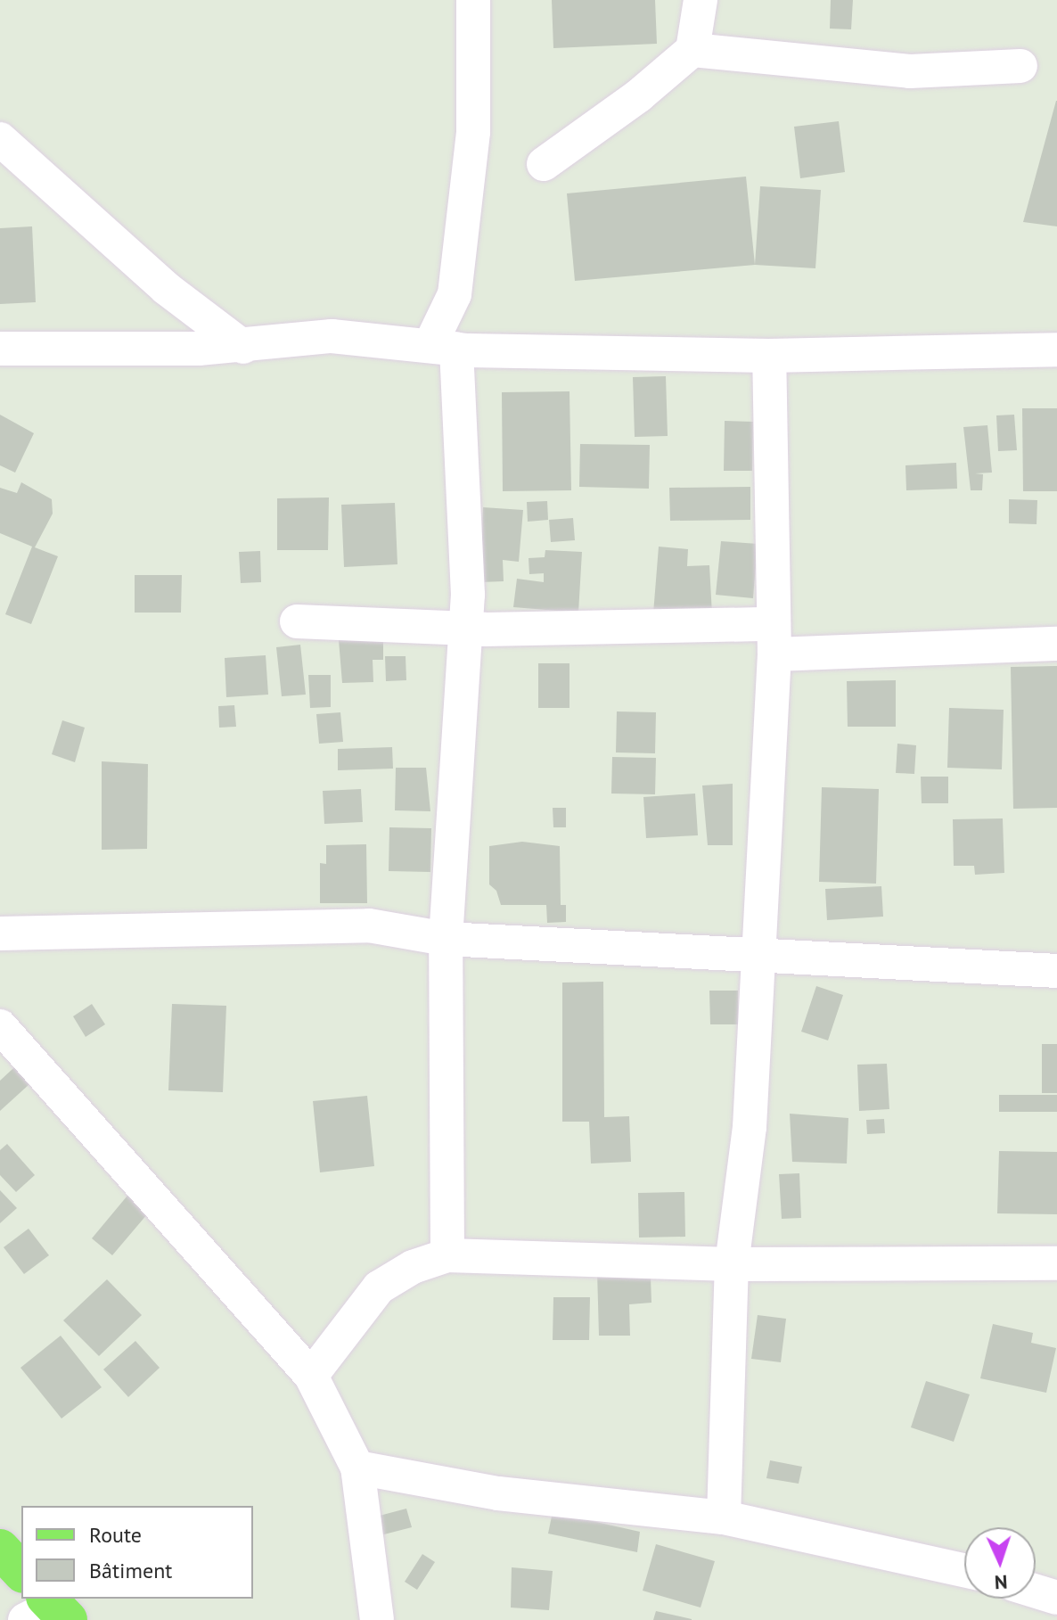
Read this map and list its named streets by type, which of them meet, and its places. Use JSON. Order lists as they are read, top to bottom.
{
  "legend": ["Route", "Bâtiment"],
  "north": "bottom"
}
